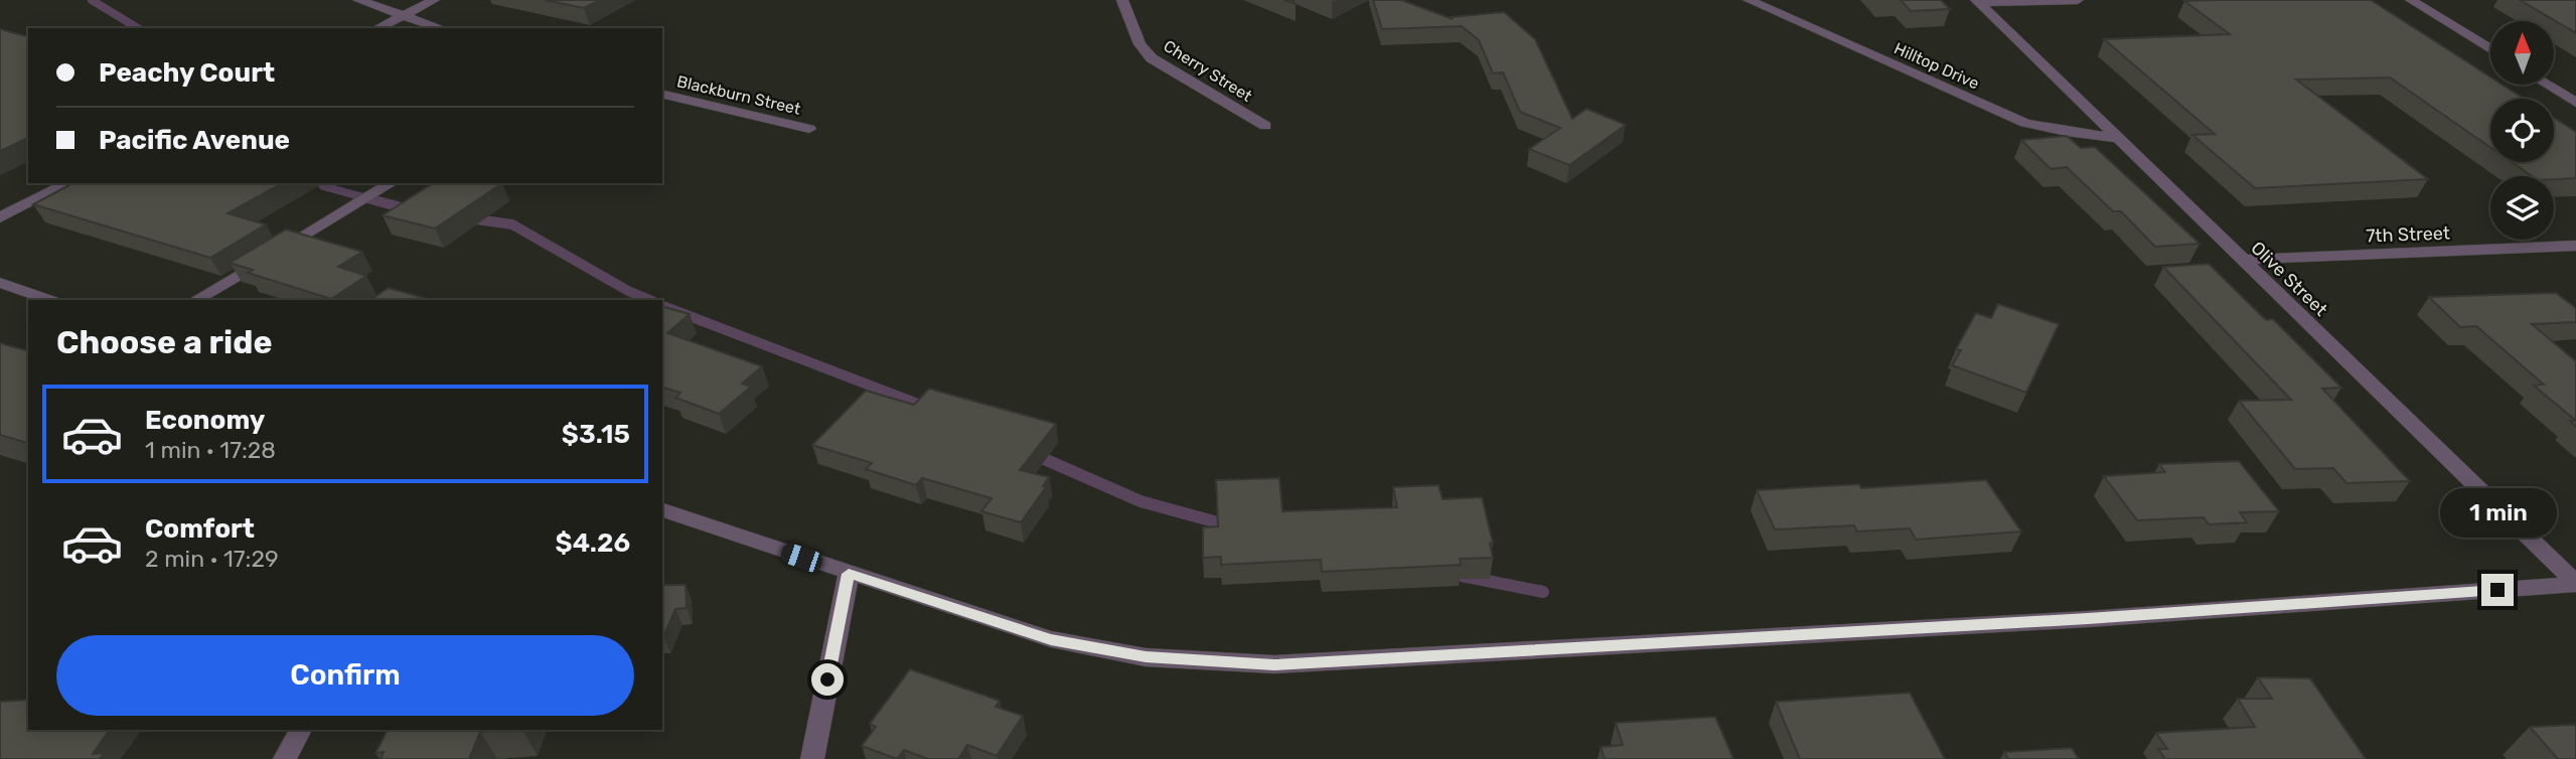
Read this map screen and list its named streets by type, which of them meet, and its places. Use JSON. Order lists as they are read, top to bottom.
{
  "streets": {
    "street": [
      "Hilltop Drive",
      "Cherry Street",
      "Blackburn Street",
      "7th Street",
      "Olive Street"
    ]
  },
  "crossings": [
    ["Hilltop Drive", "Olive Street"],
    ["7th Street", "Olive Street"]
  ],
  "north": "top",
  "page": {
    "banner": ["Peachy Court", "Pacific Avenue"],
    "heading": "Choose a ride",
    "list": [
      {
        "name": "Economy",
        "note": "1 min · 17:28",
        "value": "$3.15"
      },
      {
        "name": "Comfort",
        "note": "2 min · 17:29",
        "value": "$4.26"
      }
    ],
    "bubble": "1 min",
    "buttons": "Confirm"
  }
}
